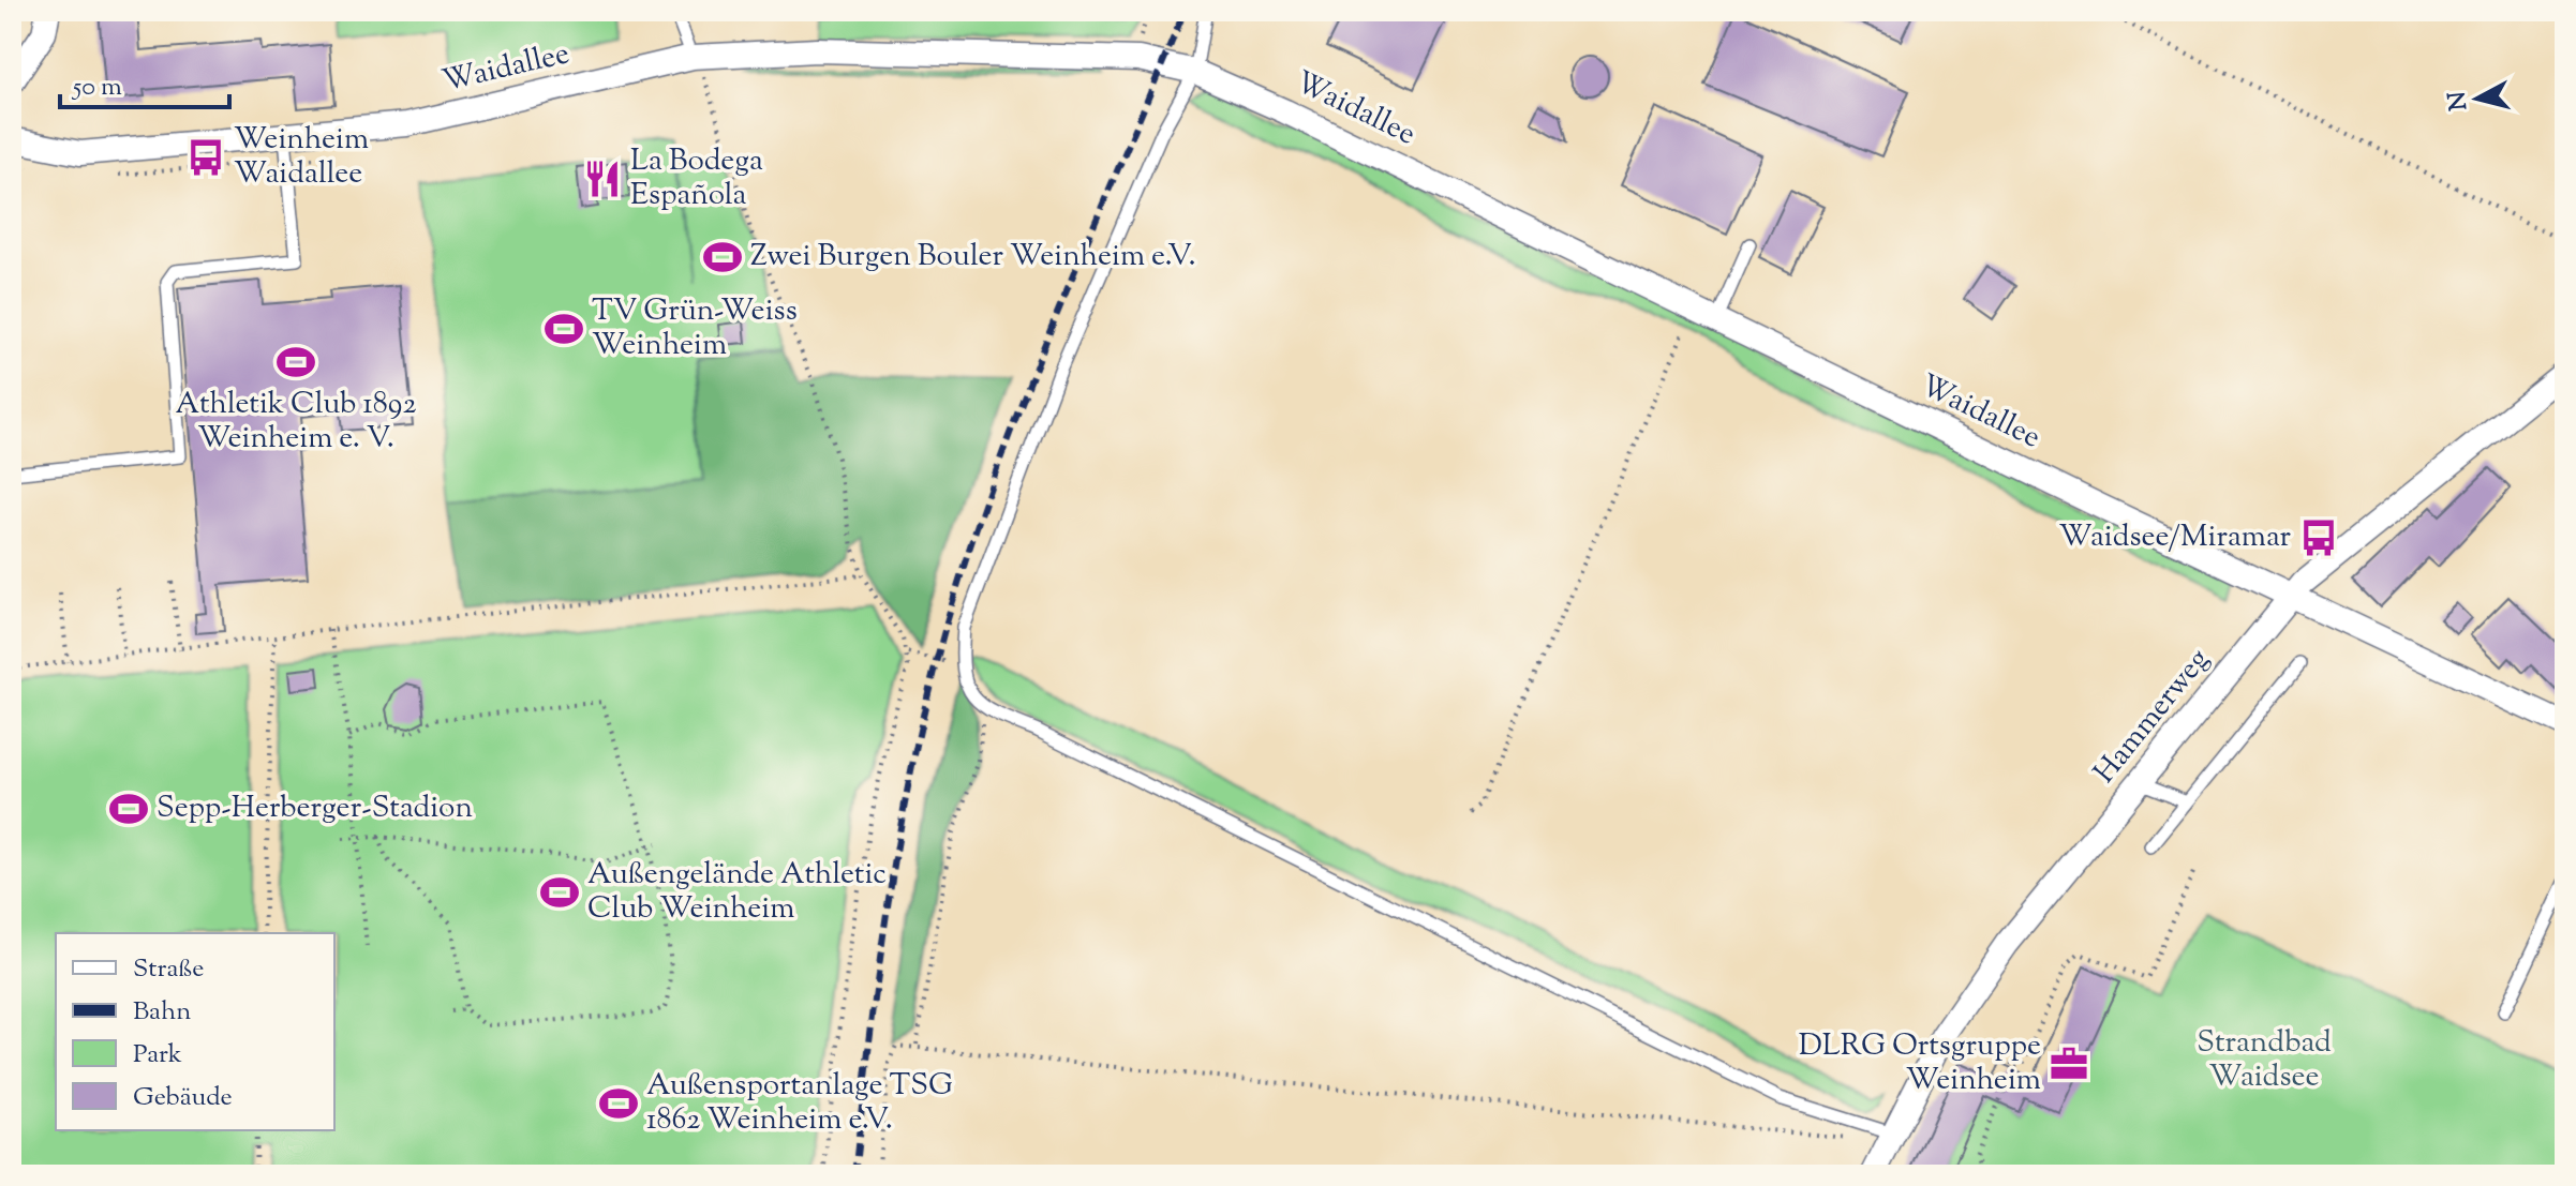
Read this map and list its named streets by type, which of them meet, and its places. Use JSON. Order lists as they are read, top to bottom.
{
  "streets": {
    "street": ["Waidallee", "Hammerweg"]
  },
  "crossings": [
    ["Waidallee", "Hammerweg"]
  ],
  "parks": ["Strandbad Waidsee"],
  "places": {
    "bus stop": ["Weinheim Waidallee", "Waidsee/Miramar"],
    "restaurant": ["La Bodega Española"],
    "sports": [
      "Zwei Burgen Bouler Weinheim e.V.",
      "TV Grün-Weiss Weinheim",
      "Athletik Club 1892 Weinheim e. V.",
      "Sepp-Herberger-Stadion",
      "Außengelände Athletic Club Weinheim",
      "Außensportanlage TSG 1862 Weinheim e.V."
    ],
    "office": ["DLRG Ortsgruppe Weinheim"]
  },
  "legend": [
    "Straße",
    "Bahn",
    "Park",
    "Gebäude"
  ],
  "scale_bar": "50 m",
  "north": "left"
}
